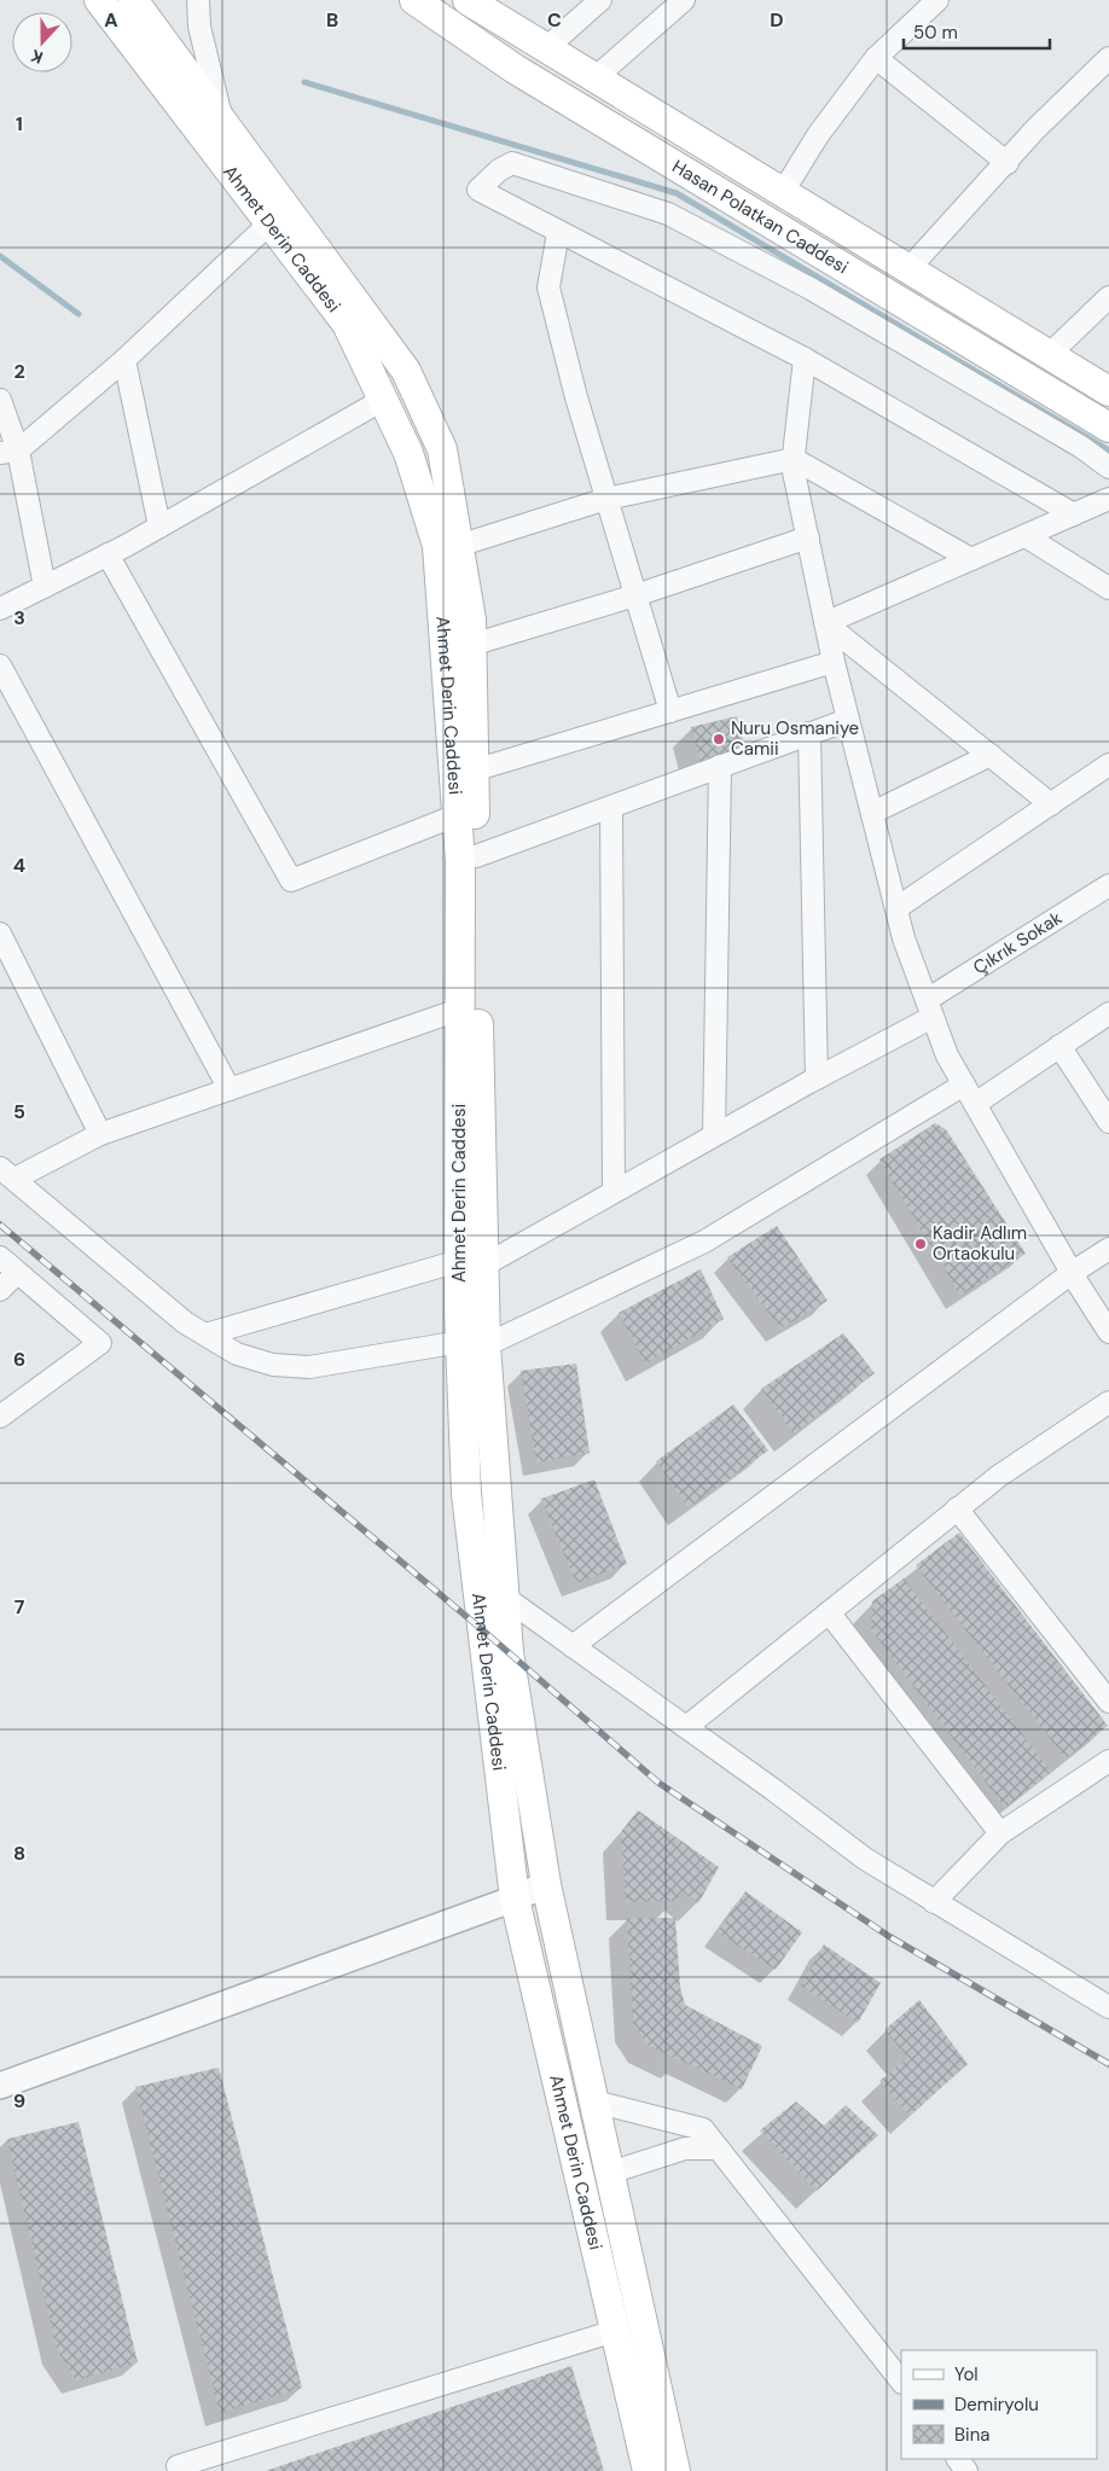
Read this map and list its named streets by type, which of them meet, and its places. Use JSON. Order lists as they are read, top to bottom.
{
  "streets": {
    "main road": ["Hasan Polatkan Caddesi", "Ahmet Derin Caddesi"],
    "street": ["Çıkrık Sokak"]
  },
  "crossings": [
    ["Ahmet Derin Caddesi", "Çıkrık Sokak"]
  ],
  "places": ["Nuru Osmaniye Camii", "Kadir Adlım Ortaokulu"],
  "legend": ["Yol", "Demiryolu", "Bina"],
  "scale_bar": "50 m",
  "north": "bottom",
  "grid": {
    "columns": [
      "A",
      "B",
      "C",
      "D"
    ],
    "rows": [
      "1",
      "2",
      "3",
      "4",
      "5",
      "6",
      "7",
      "8",
      "9"
    ]
  }
}
